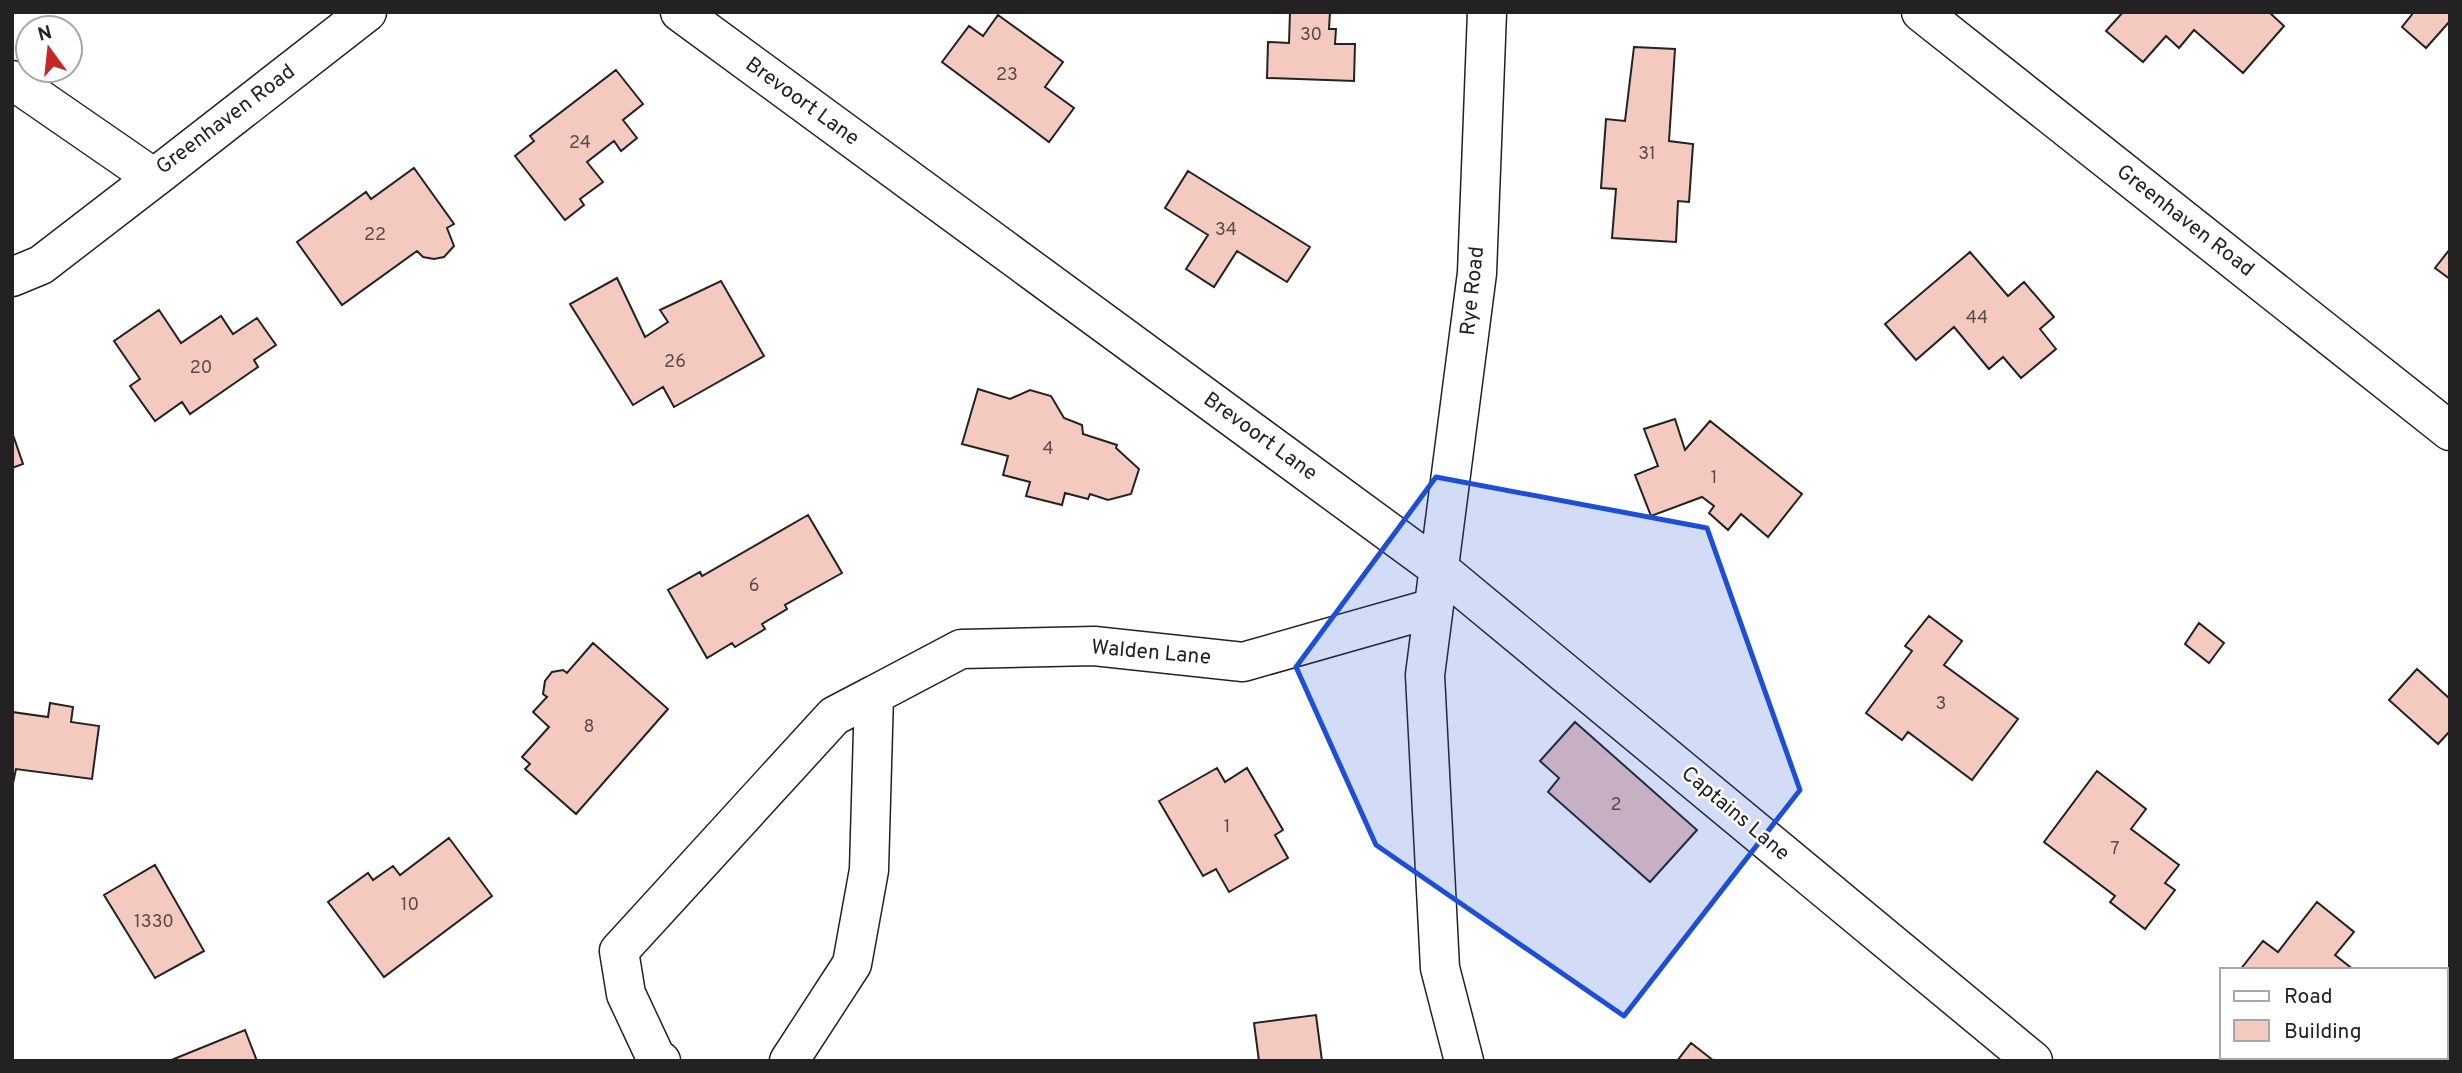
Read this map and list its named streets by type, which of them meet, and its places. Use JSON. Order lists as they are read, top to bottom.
{
  "streets": {
    "street": [
      "Brevoort Lane",
      "Greenhaven Road",
      "Rye Road",
      "Walden Lane",
      "Captains Lane"
    ]
  },
  "crossings": [
    ["Brevoort Lane", "Rye Road"],
    ["Brevoort Lane", "Captains Lane"],
    ["Rye Road", "Captains Lane"]
  ],
  "house_numbers": [
    "30",
    "23",
    "24",
    "31",
    "34",
    "22",
    "44",
    "26",
    "20",
    "4",
    "1",
    "6",
    "3",
    "8",
    "2",
    "1",
    "7",
    "10",
    "1330"
  ],
  "legend": ["Road", "Building"],
  "north": "top"
}
